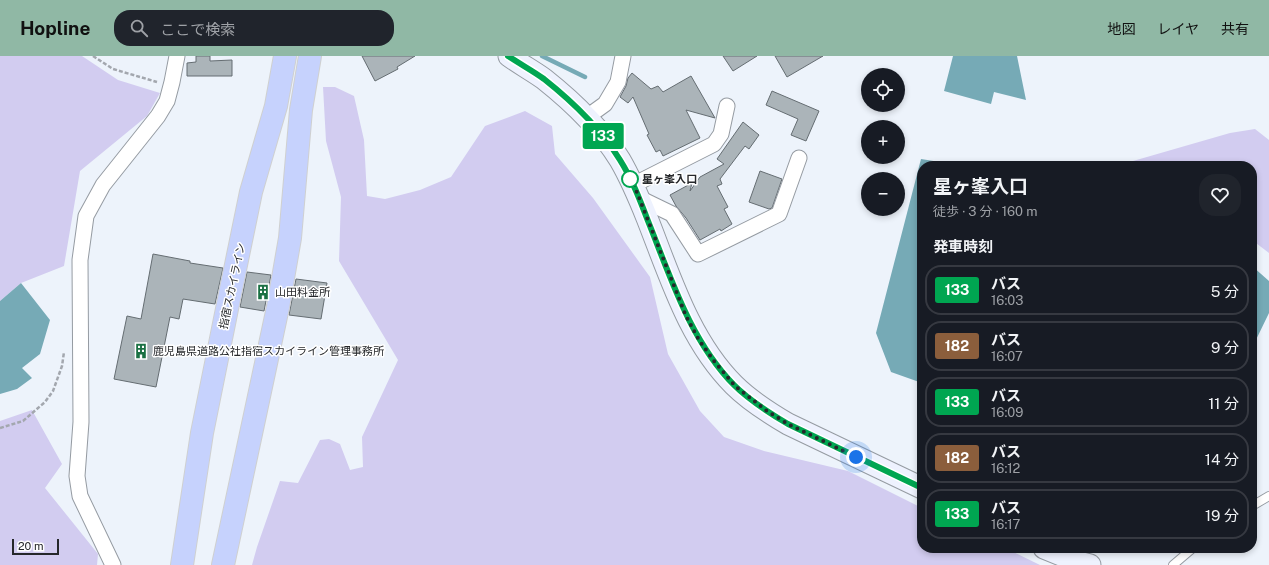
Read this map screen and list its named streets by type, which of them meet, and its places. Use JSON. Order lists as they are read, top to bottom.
{
  "streets": {
    "highway": ["指宿スカイライン"]
  },
  "places": {
    "other": ["星ヶ峯入口"],
    "building": ["山田料金所", "鹿児島県道路公社指宿スカイライン管理事務所"]
  },
  "lines": ["bus line 133"],
  "scale_bar": "20 m",
  "page": {
    "header": "Hopline",
    "search": "ここで検索",
    "nav": ["地図", "レイヤ", "共有"],
    "on_map": "133",
    "map_buttons": ["+", "−"],
    "heading": [
      ["星ヶ峯入口", "徒歩 · 3 分 · 160 m"],
      "発車時刻"
    ],
    "list": [
      {
        "mark": "133",
        "name": "バス",
        "note": "16:03",
        "value": "5 分"
      },
      {
        "mark": "182",
        "name": "バス",
        "note": "16:07",
        "value": "9 分"
      },
      {
        "mark": "133",
        "name": "バス",
        "note": "16:09",
        "value": "11 分"
      },
      {
        "mark": "182",
        "name": "バス",
        "note": "16:12",
        "value": "14 分"
      },
      {
        "mark": "133",
        "name": "バス",
        "note": "16:17",
        "value": "19 分"
      }
    ],
    "scale": "20 m"
  }
}
